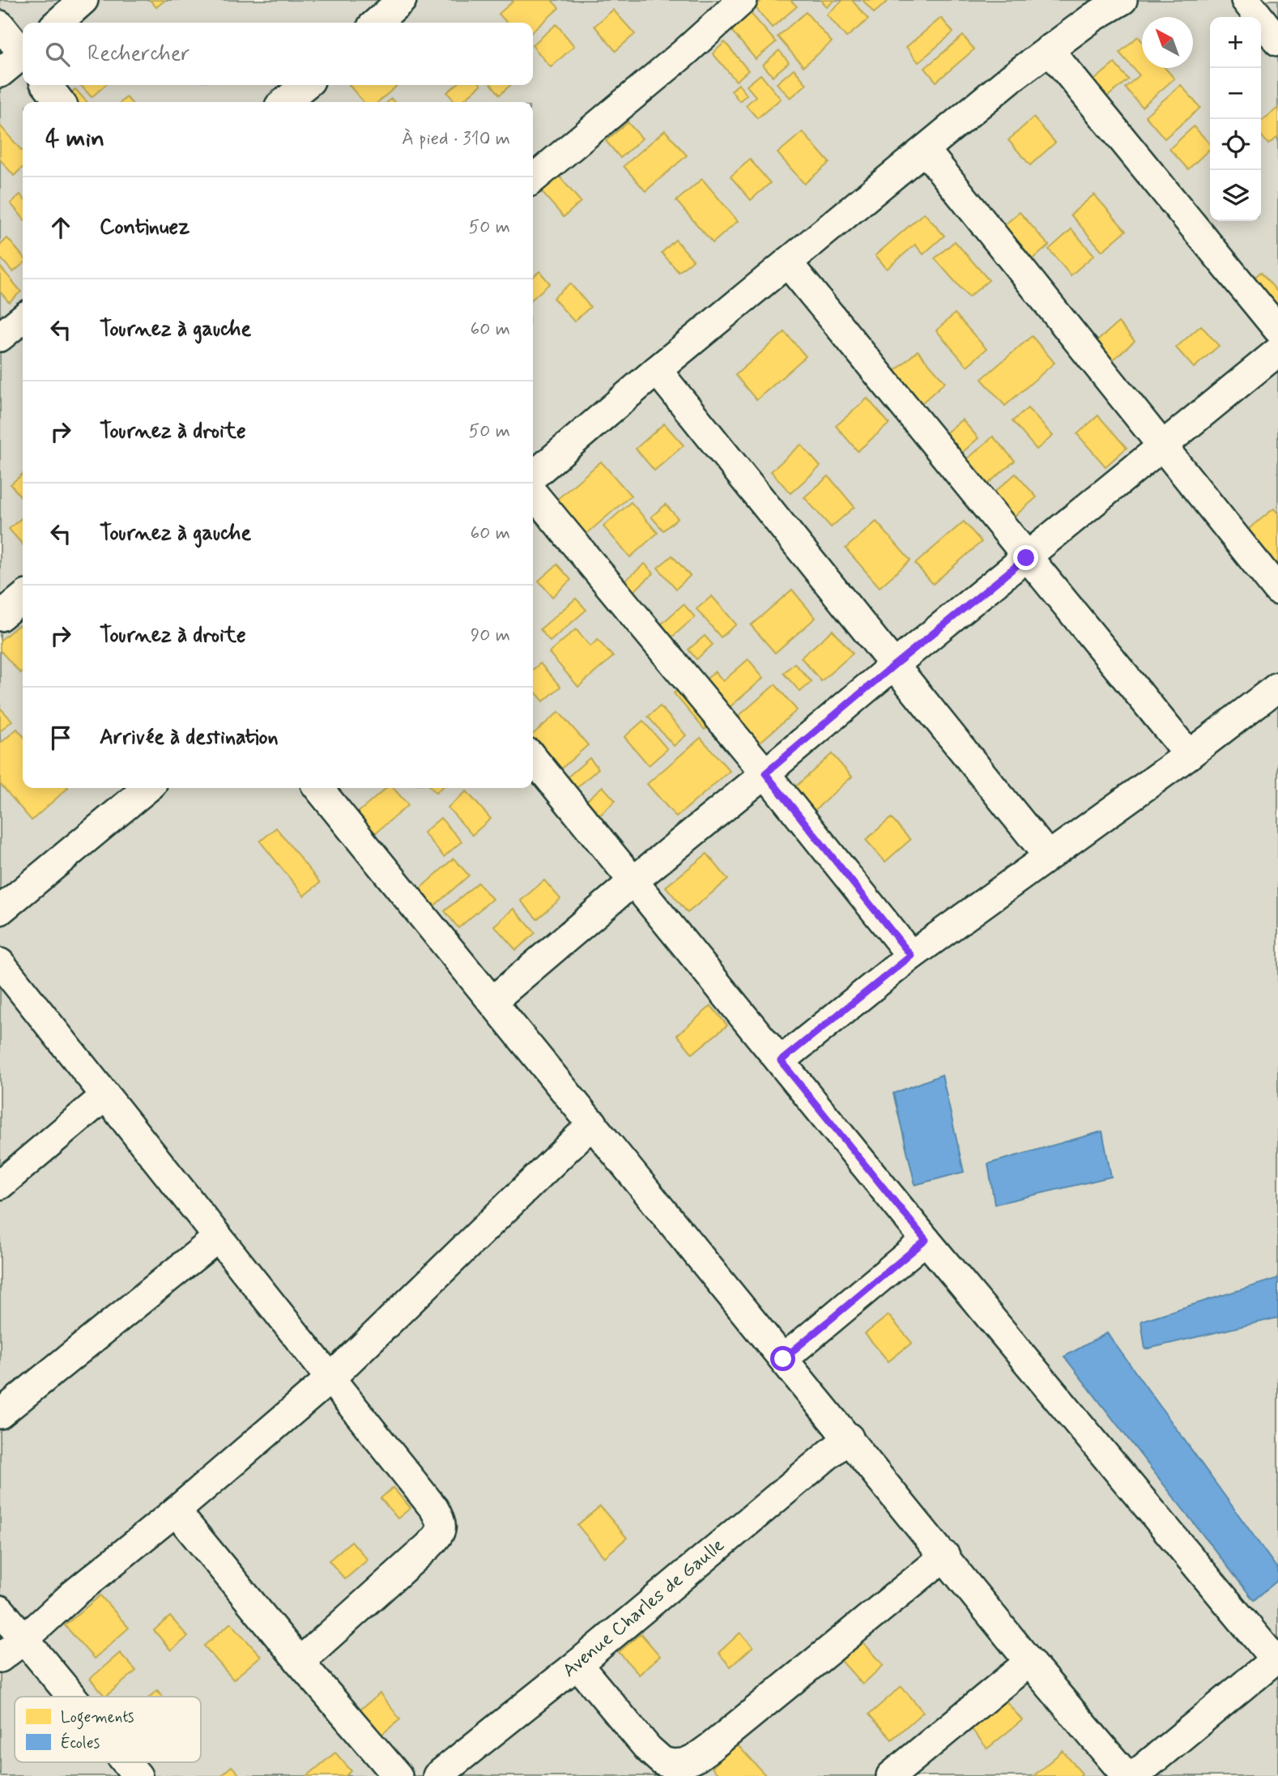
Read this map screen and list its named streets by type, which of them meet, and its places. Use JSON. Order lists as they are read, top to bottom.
{
  "streets": {
    "street": ["Avenue Charles de Gaulle"]
  },
  "legend": ["Logements", "Écoles"],
  "north": "top left",
  "page": {
    "map_buttons": ["+", "−"],
    "search": "Rechercher",
    "heading": ["4 min", "À pied · 310 m"],
    "list": [
      ["Continuez", "50 m"],
      ["Tournez à gauche", "60 m"],
      ["Tournez à droite", "50 m"],
      ["Tournez à gauche", "60 m"],
      ["Tournez à droite", "90 m"],
      "Arrivée à destination"
    ]
  }
}
